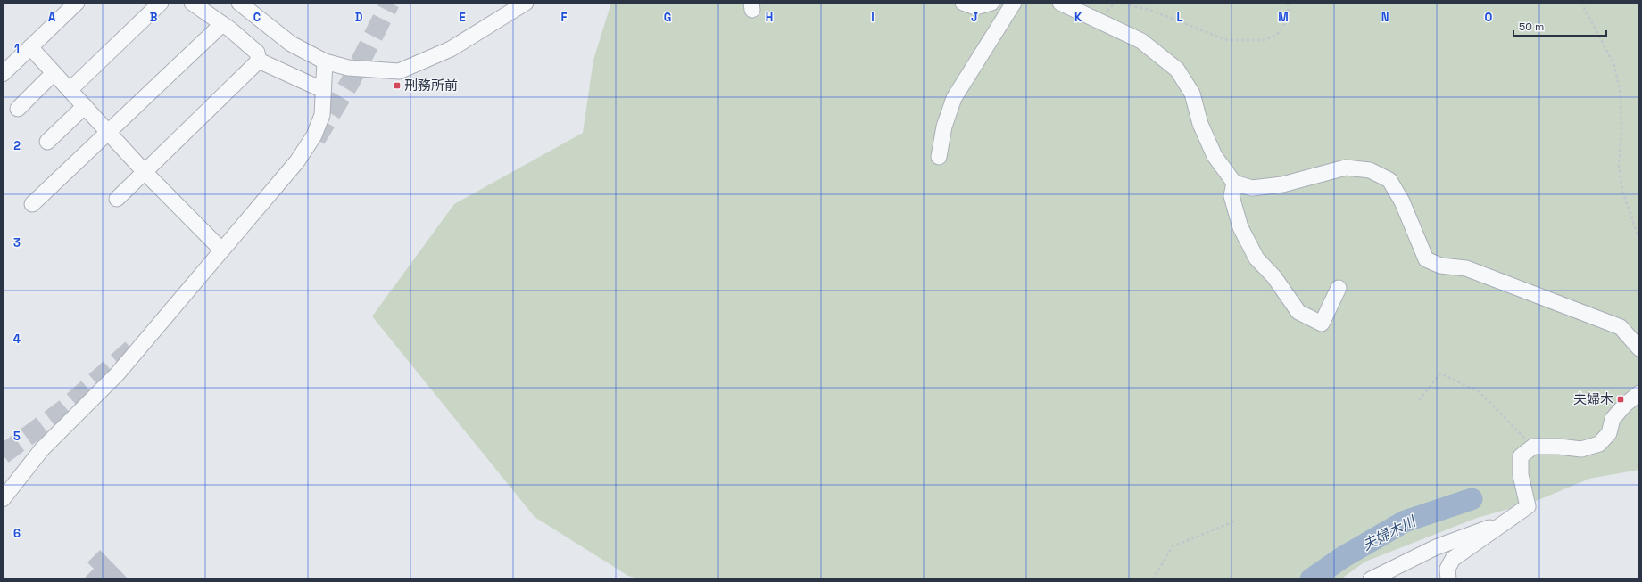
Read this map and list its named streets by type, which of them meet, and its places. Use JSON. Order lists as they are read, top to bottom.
{
  "water": ["夫婦木川"],
  "places": {
    "transit": ["刑務所前", "夫婦木"]
  },
  "scale_bar": "50 m",
  "grid": {
    "columns": [
      "A",
      "B",
      "C",
      "D",
      "E",
      "F",
      "G",
      "H",
      "I",
      "J",
      "K",
      "L",
      "M",
      "N",
      "O"
    ],
    "rows": [
      "1",
      "2",
      "3",
      "4",
      "5",
      "6"
    ]
  }
}
